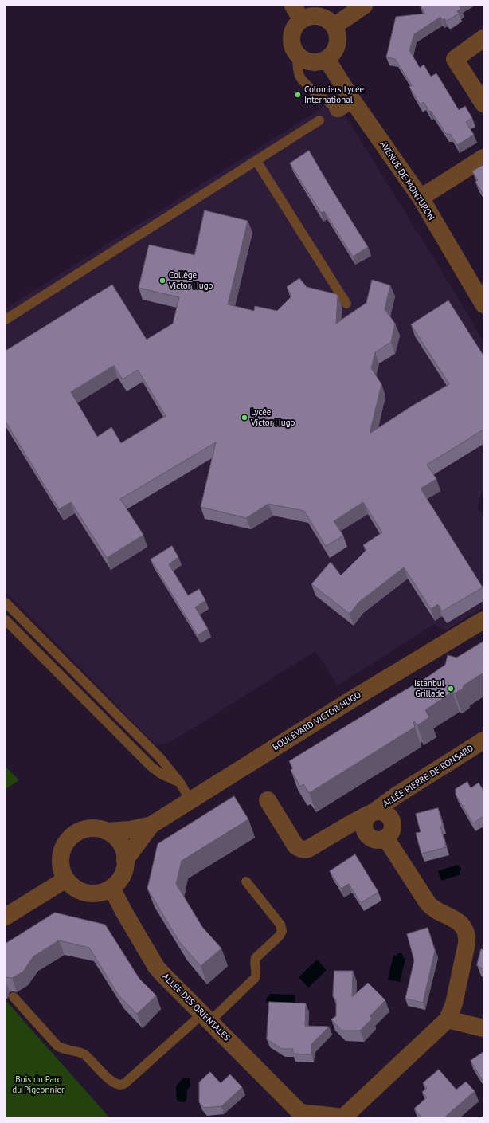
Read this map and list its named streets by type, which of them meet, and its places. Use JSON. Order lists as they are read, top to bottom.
{
  "streets": {
    "street": [
      "AVENUE DE MONTURON",
      "BOULEVARD VICTOR HUGO",
      "ALLÉE PIERRE DE RONSARD",
      "ALLÉE DES ORIENTALES"
    ]
  },
  "crossings": [
    ["BOULEVARD VICTOR HUGO", "ALLÉE DES ORIENTALES"]
  ],
  "parks": ["Bois du Parc du Pigeonnier"],
  "places": [
    "Colomiers Lycée International",
    "Collège Victor Hugo",
    "Lycée Victor Hugo",
    "Istanbul Grillade"
  ]
}
